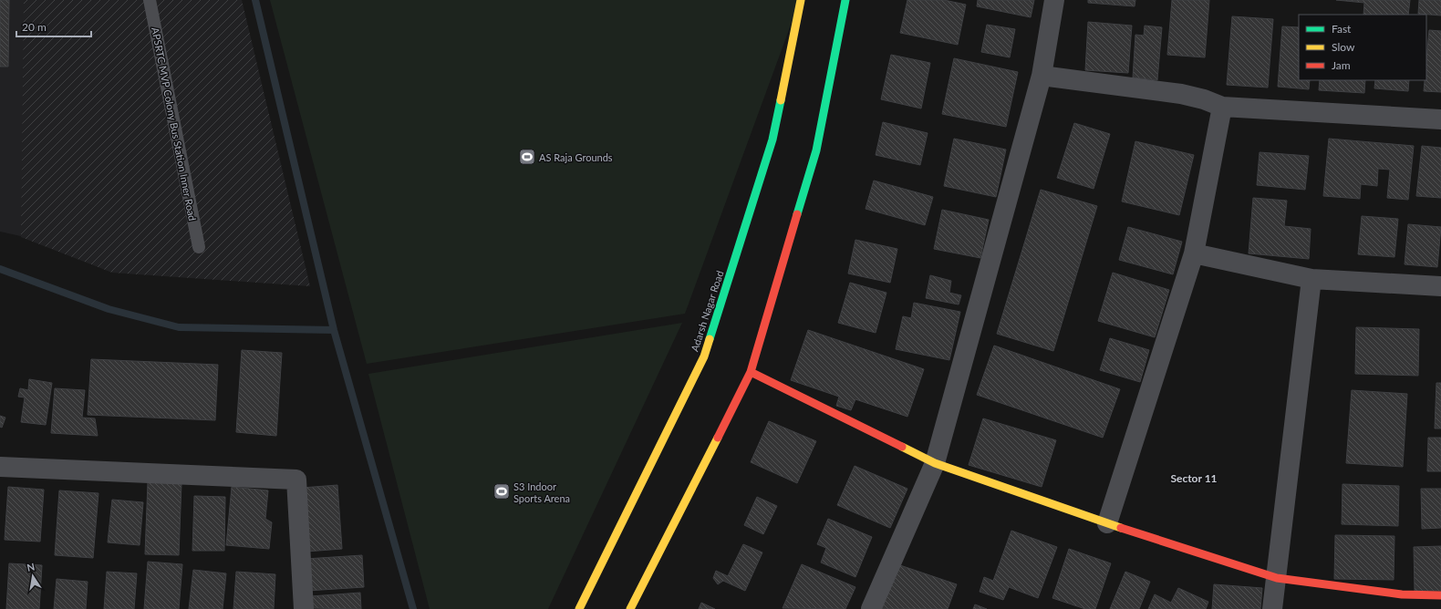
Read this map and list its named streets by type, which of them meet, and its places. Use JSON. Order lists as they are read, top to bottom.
{
  "streets": {
    "main road": ["Adarsh Nagar Road"],
    "lane": ["APSRTC MVP Colony Bus Station Inner Road"]
  },
  "districts": ["Sector 11"],
  "places": {
    "sports": ["AS Raja Grounds", "S3 Indoor Sports Arena"]
  },
  "legend": ["Fast", "Slow", "Jam"],
  "scale_bar": "20 m",
  "north": "top"
}
